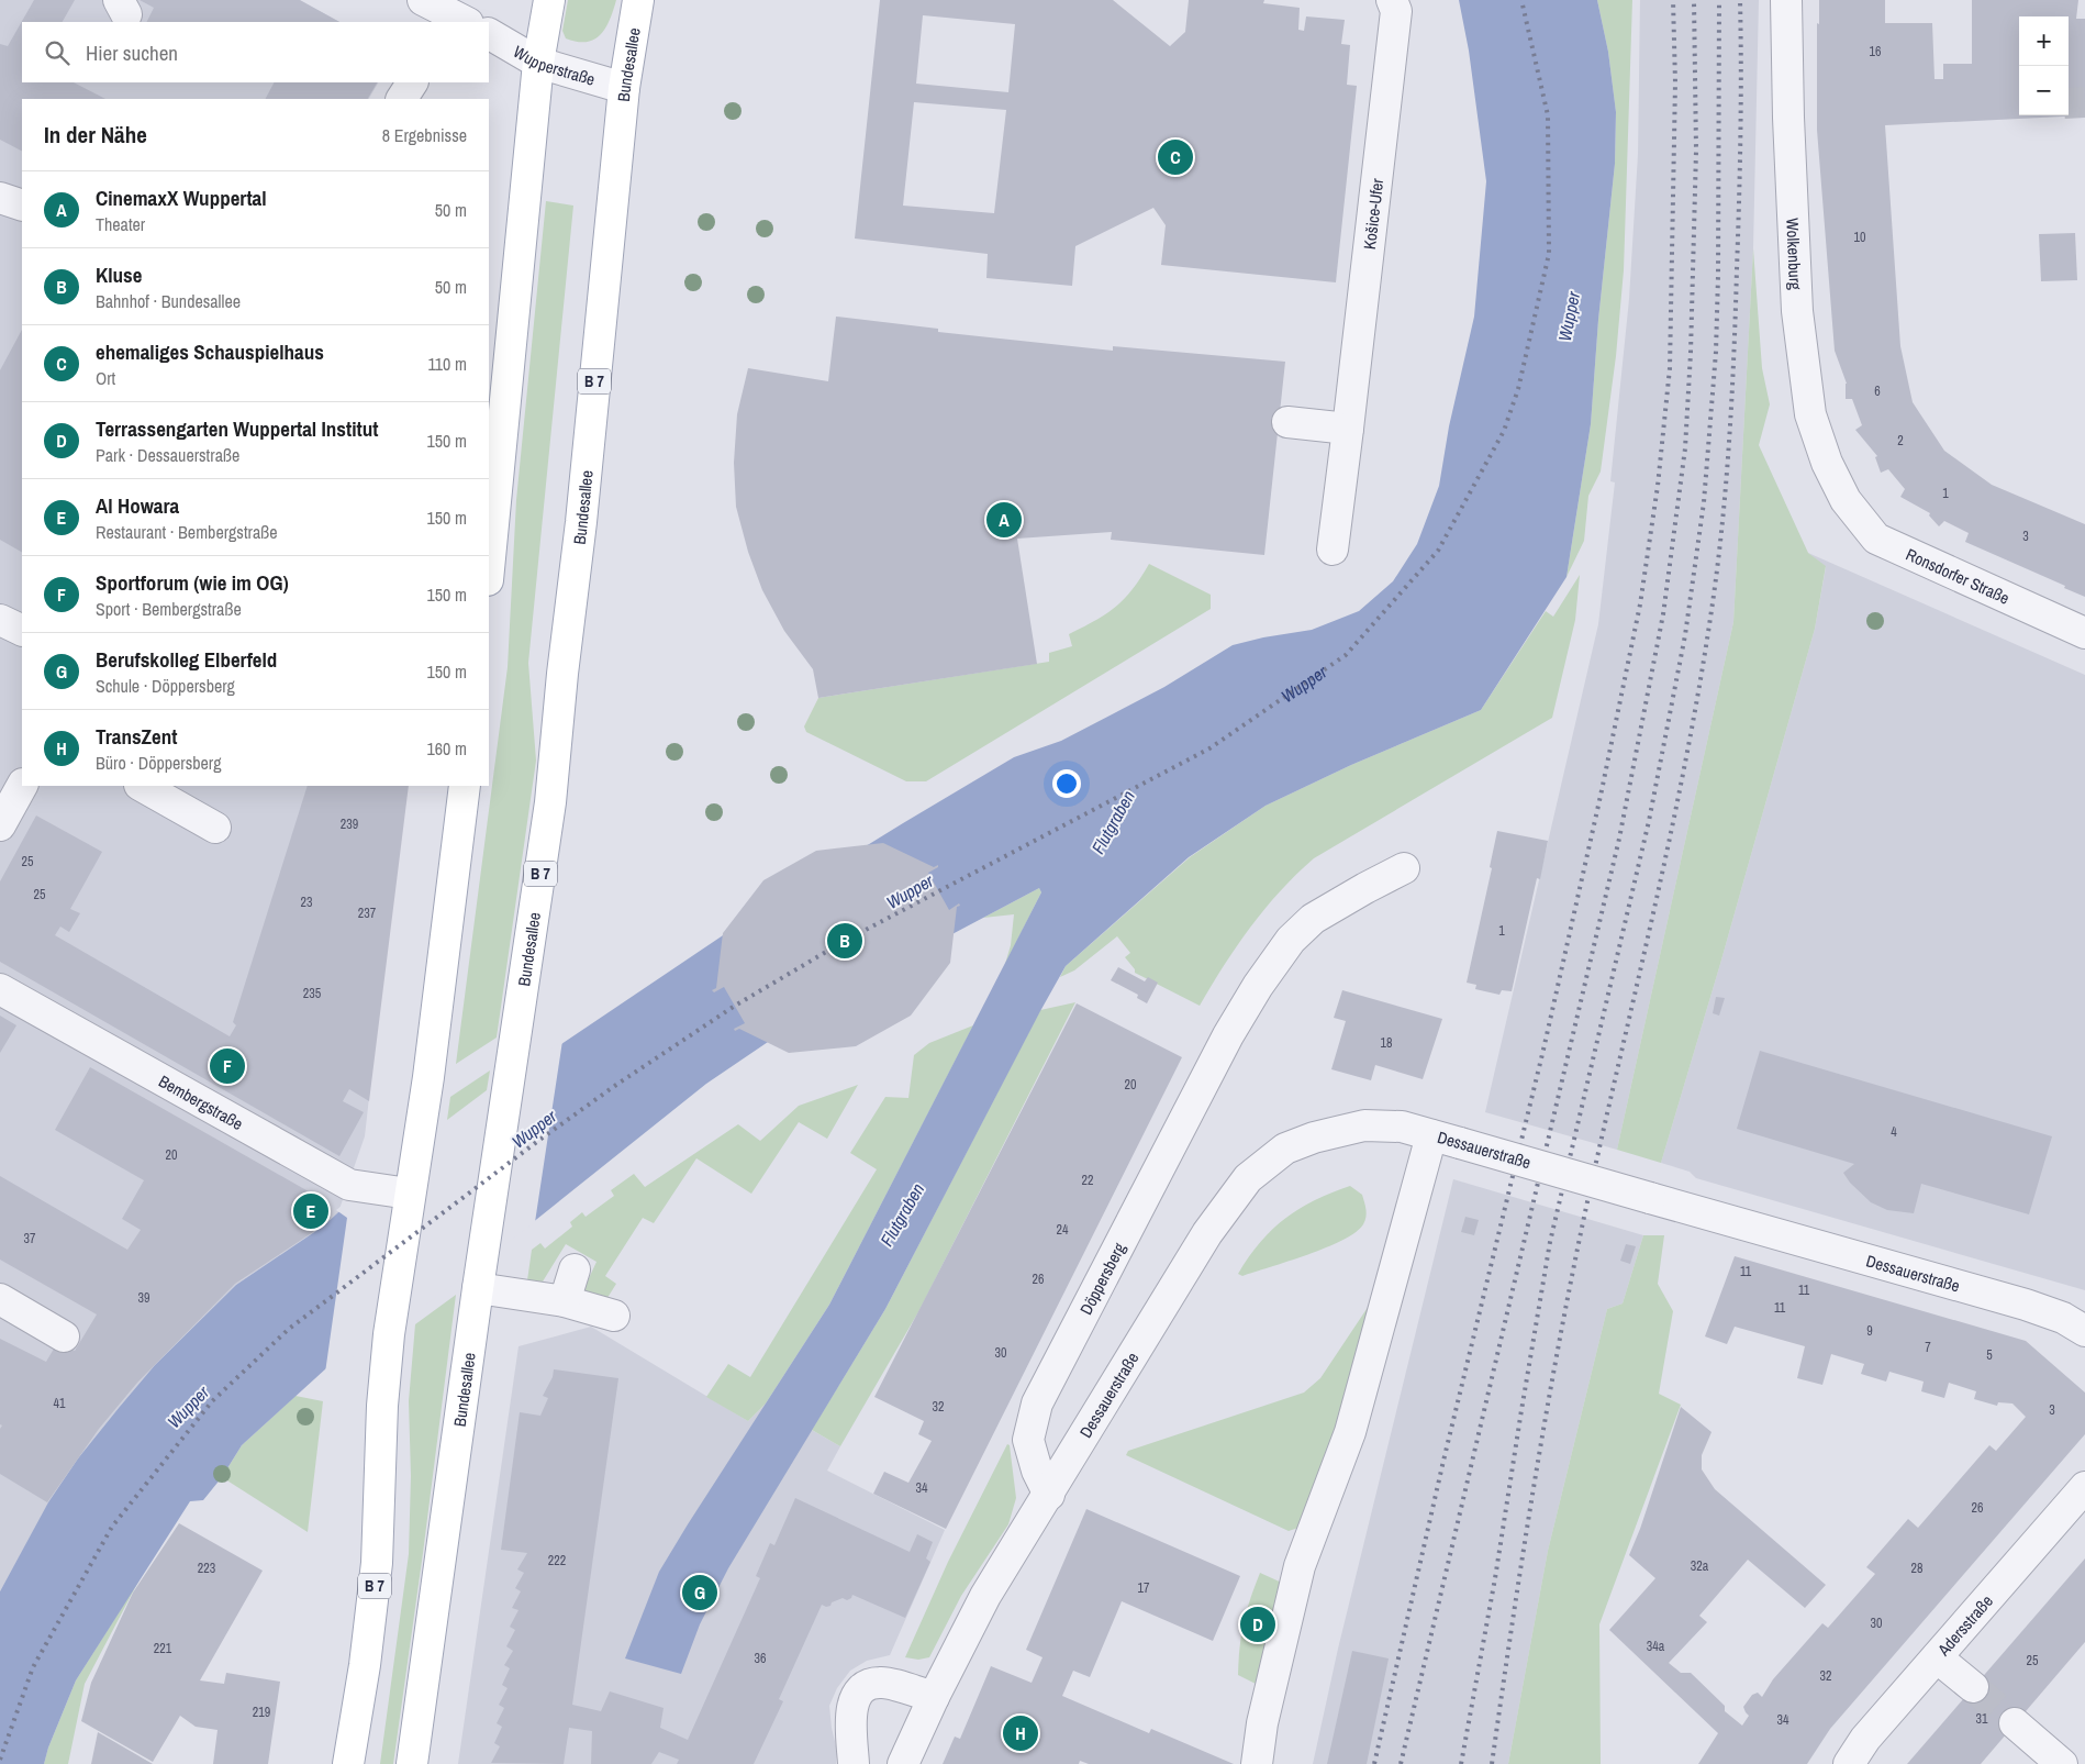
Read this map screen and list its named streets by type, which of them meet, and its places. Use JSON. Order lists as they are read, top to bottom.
{
  "streets": {
    "main road": ["Bundesallee", "B 7"],
    "street": [
      "Wupperstraße",
      "Košice-Ufer",
      "Wolkenburg",
      "Ronsdorfer Straße",
      "Bembergstraße",
      "Dessauerstraße",
      "Döppersberg",
      "Adersstraße"
    ]
  },
  "crossings": [
    ["Wupperstraße", "Bundesallee"],
    ["Wolkenburg", "Ronsdorfer Straße"],
    ["B 7", "Bembergstraße"],
    ["Dessauerstraße", "Döppersberg"]
  ],
  "water": ["Wupper", "Flutgraben"],
  "house_numbers": [
    "16",
    "10",
    "6",
    "2",
    "1",
    "3",
    "239",
    "25",
    "25",
    "23",
    "237",
    "1",
    "235",
    "18",
    "20",
    "4",
    "20",
    "22",
    "24",
    "37",
    "11",
    "26",
    "11",
    "39",
    "11",
    "9",
    "7",
    "30",
    "5",
    "41",
    "32",
    "3",
    "34",
    "26",
    "222",
    "32a",
    "223",
    "28",
    "17",
    "30",
    "34a",
    "221",
    "36",
    "25",
    "32",
    "219",
    "31",
    "34"
  ],
  "page": {
    "map_buttons": ["+", "−"],
    "search": "Hier suchen",
    "heading": ["In der Nähe", "8 Ergebnisse"],
    "pins": [
      "C",
      "A",
      "B",
      "F",
      "E",
      "G",
      "D",
      "H"
    ],
    "list": [
      {
        "mark": "A",
        "name": "CinemaxX Wuppertal",
        "note": "Theater",
        "value": "50 m"
      },
      {
        "mark": "B",
        "name": "Kluse",
        "note": "Bahnhof · Bundesallee",
        "value": "50 m"
      },
      {
        "mark": "C",
        "name": "ehemaliges Schauspielhaus",
        "note": "Ort",
        "value": "110 m"
      },
      {
        "mark": "D",
        "name": "Terrassengarten Wuppertal Institut",
        "note": "Park · Dessauerstraße",
        "value": "150 m"
      },
      {
        "mark": "E",
        "name": "Al Howara",
        "note": "Restaurant · Bembergstraße",
        "value": "150 m"
      },
      {
        "mark": "F",
        "name": "Sportforum (wie im OG)",
        "note": "Sport · Bembergstraße",
        "value": "150 m"
      },
      {
        "mark": "G",
        "name": "Berufskolleg Elberfeld",
        "note": "Schule · Döppersberg",
        "value": "150 m"
      },
      {
        "mark": "H",
        "name": "TransZent",
        "note": "Büro · Döppersberg",
        "value": "160 m"
      }
    ]
  }
}
